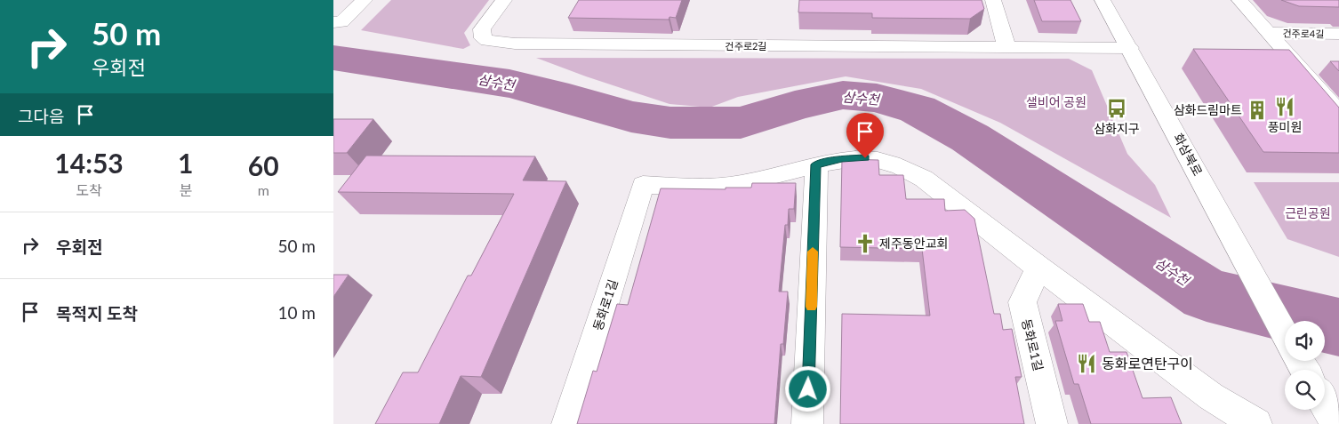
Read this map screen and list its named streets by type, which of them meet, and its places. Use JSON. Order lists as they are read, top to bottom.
{
  "streets": {
    "street": [
      "건주로4길",
      "건주로2길",
      "화삼북로",
      "동화로1길"
    ]
  },
  "water": ["삼수천"],
  "parks": ["샐비어 공원", "근린공원"],
  "places": {
    "restaurant": ["풍미원", "동화로연탄구이"],
    "bus stop": ["삼화지구"],
    "building": ["삼화드림마트"],
    "church": ["제주동안교회"]
  },
  "page": {
    "turn": ["50 m", "우회전"],
    "then": "그다음",
    "eta": [
      "14:53",
      "도착",
      "1",
      "분",
      "60",
      "m"
    ],
    "list": [
      {
        "name": "우회전",
        "value": "50 m"
      },
      {
        "name": "목적지 도착",
        "value": "10 m"
      }
    ]
  }
}
